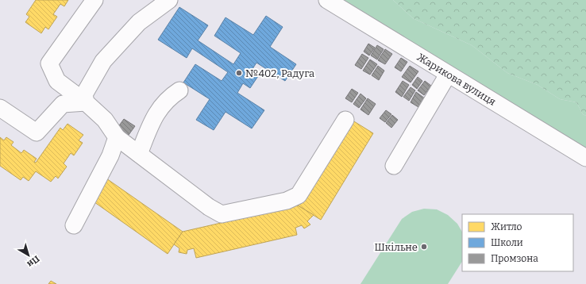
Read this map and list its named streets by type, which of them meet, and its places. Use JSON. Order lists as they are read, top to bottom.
{
  "streets": {
    "street": ["Жарикова вулиця"]
  },
  "places": ["№402, Радуга", "Шкільне"],
  "legend": ["Житло", "Школи", "Промзона"],
  "north": "bottom right"
}
